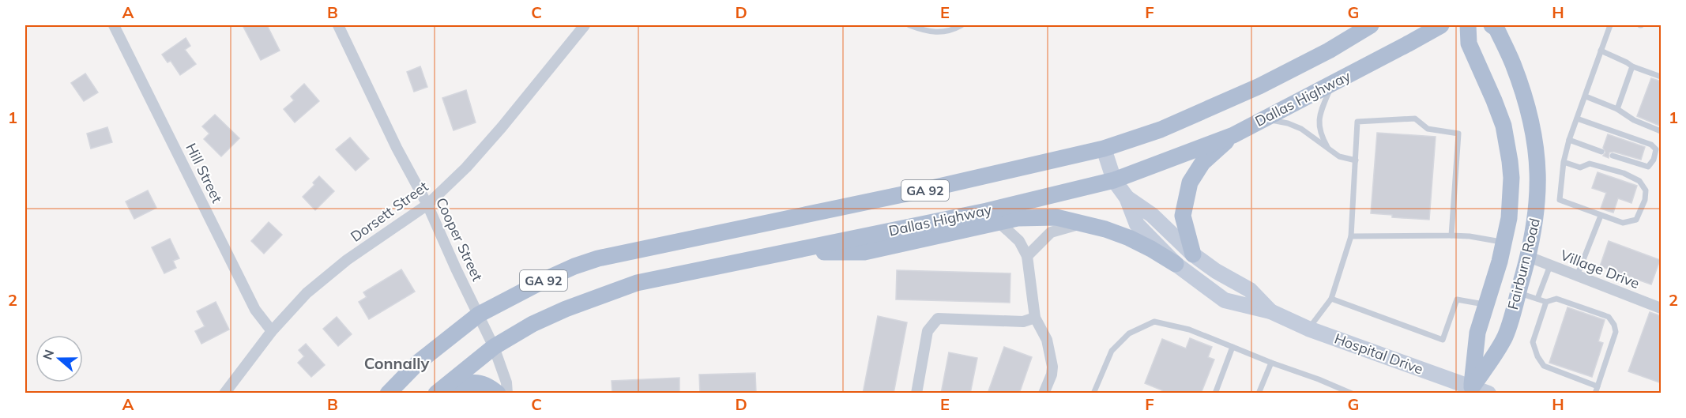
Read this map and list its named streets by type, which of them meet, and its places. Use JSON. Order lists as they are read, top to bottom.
{
  "streets": {
    "main road": ["Dallas Highway", "GA 92", "Fairburn Road"],
    "street": [
      "Hill Street",
      "Dorsett Street",
      "Cooper Street",
      "Village Drive",
      "Hospital Drive"
    ]
  },
  "crossings": [
    ["Dallas Highway", "Cooper Street"],
    ["Dallas Highway", "Hospital Drive"],
    ["Hill Street", "Dorsett Street"],
    ["GA 92", "Cooper Street"],
    ["GA 92", "Hospital Drive"],
    ["Dorsett Street", "Cooper Street"],
    ["Fairburn Road", "Village Drive"],
    ["Fairburn Road", "Hospital Drive"]
  ],
  "districts": ["Connally"],
  "north": "left",
  "grid": {
    "columns": [
      "A",
      "B",
      "C",
      "D",
      "E",
      "F",
      "G",
      "H"
    ],
    "rows": ["1", "2"]
  }
}
